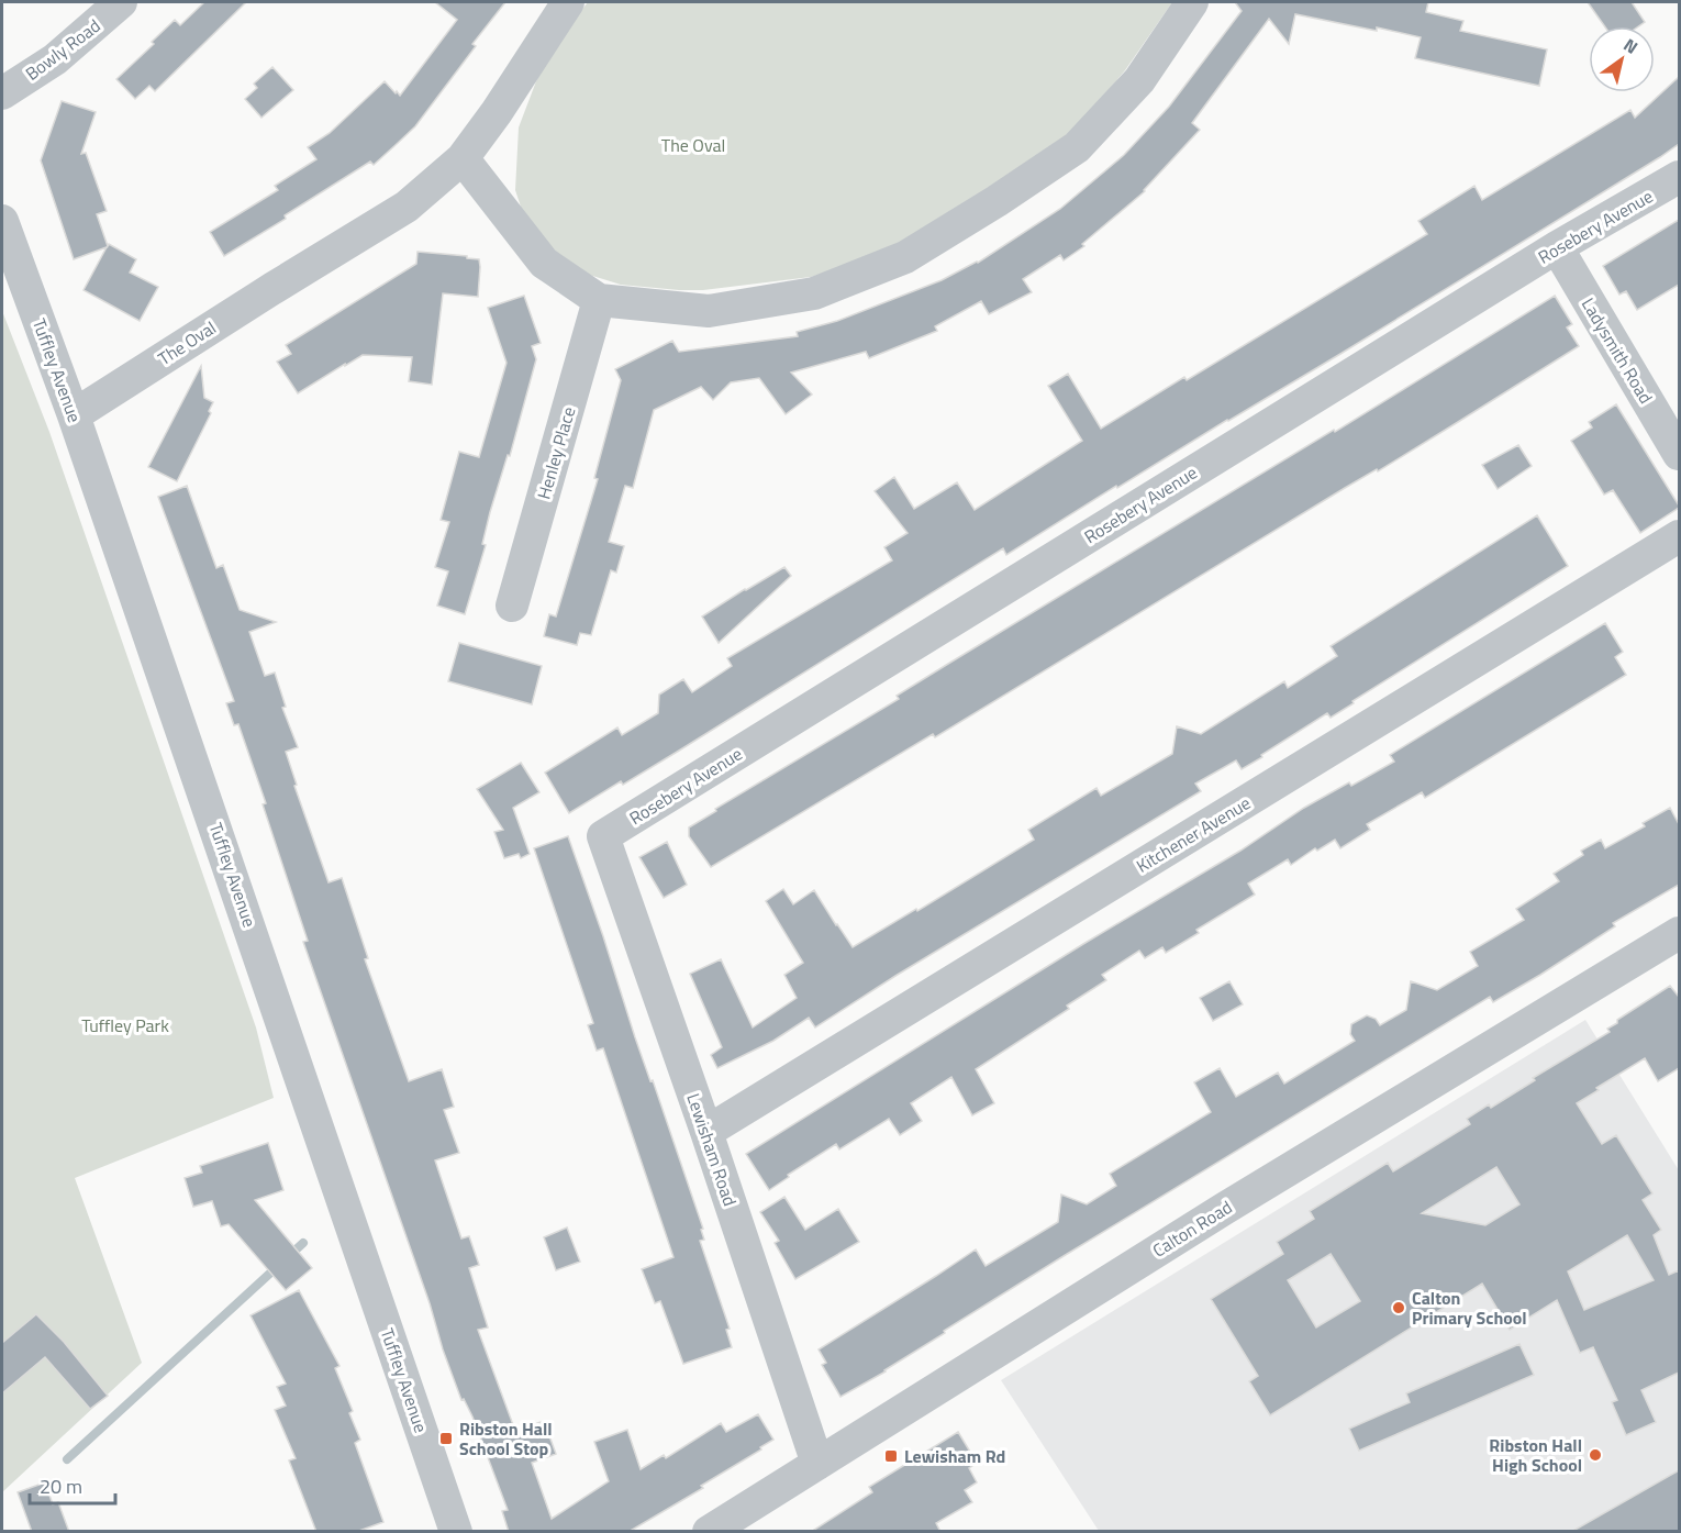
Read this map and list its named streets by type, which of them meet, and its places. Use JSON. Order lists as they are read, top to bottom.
{
  "streets": {
    "street": [
      "Bowly Road",
      "Rosebery Avenue",
      "The Oval",
      "Ladysmith Road",
      "Tuffley Avenue",
      "Henley Place",
      "Kitchener Avenue",
      "Lewisham Road",
      "Calton Road"
    ]
  },
  "crossings": [
    ["Rosebery Avenue", "Ladysmith Road"],
    ["Rosebery Avenue", "Lewisham Road"],
    ["The Oval", "Tuffley Avenue"],
    ["Kitchener Avenue", "Lewisham Road"],
    ["Lewisham Road", "Calton Road"]
  ],
  "parks": ["The Oval", "Tuffley Park"],
  "places": {
    "other": ["Calton Primary School", "Ribston Hall High School"],
    "transit": ["Ribston Hall School Stop", "Lewisham Rd"]
  },
  "scale_bar": "20 m",
  "north": "top right"
}
